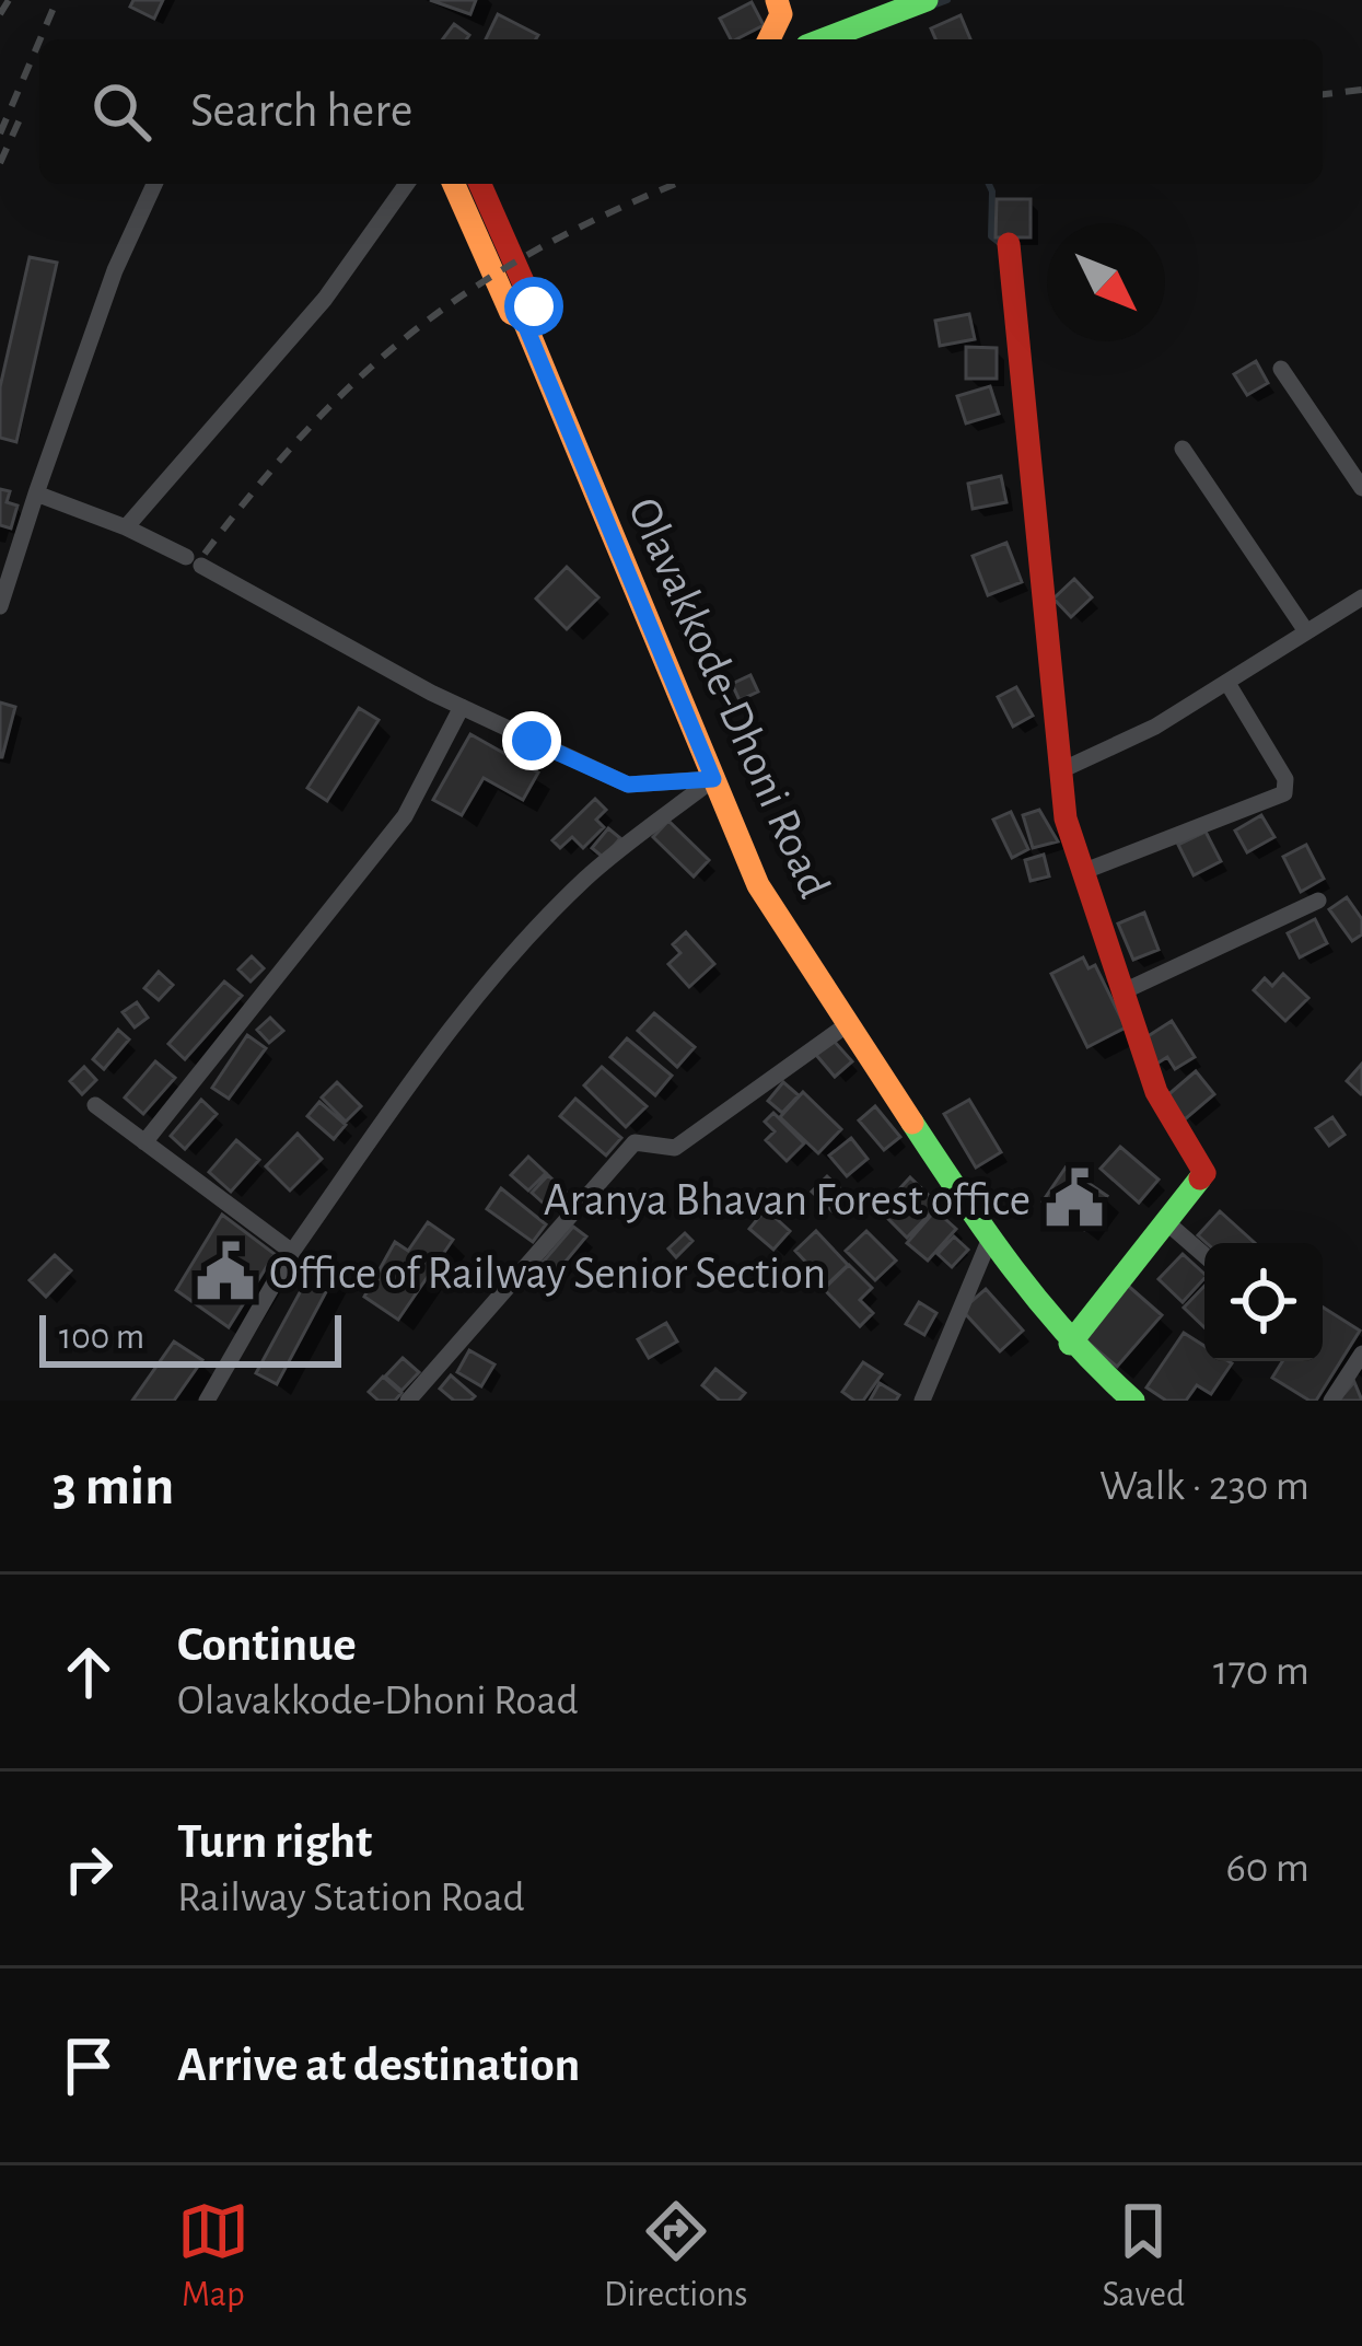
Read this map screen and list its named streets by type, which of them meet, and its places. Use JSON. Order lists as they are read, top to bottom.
{
  "streets": {
    "main road": ["Olavakkode-Dhoni Road"]
  },
  "places": {
    "public building": ["Aranya Bhavan Forest office", "Office of Railway Senior Section"]
  },
  "scale_bar": "100 m",
  "north": "bottom right",
  "page": {
    "search": "Search here",
    "scale": "100 m",
    "heading": ["3 min", "Walk · 230 m"],
    "list": [
      ["Continue", "Olavakkode-Dhoni Road", "170 m"],
      ["Turn right", "Railway Station Road", "60 m"],
      "Arrive at destination"
    ],
    "nav": ["Map", "Directions", "Saved"]
  }
}
